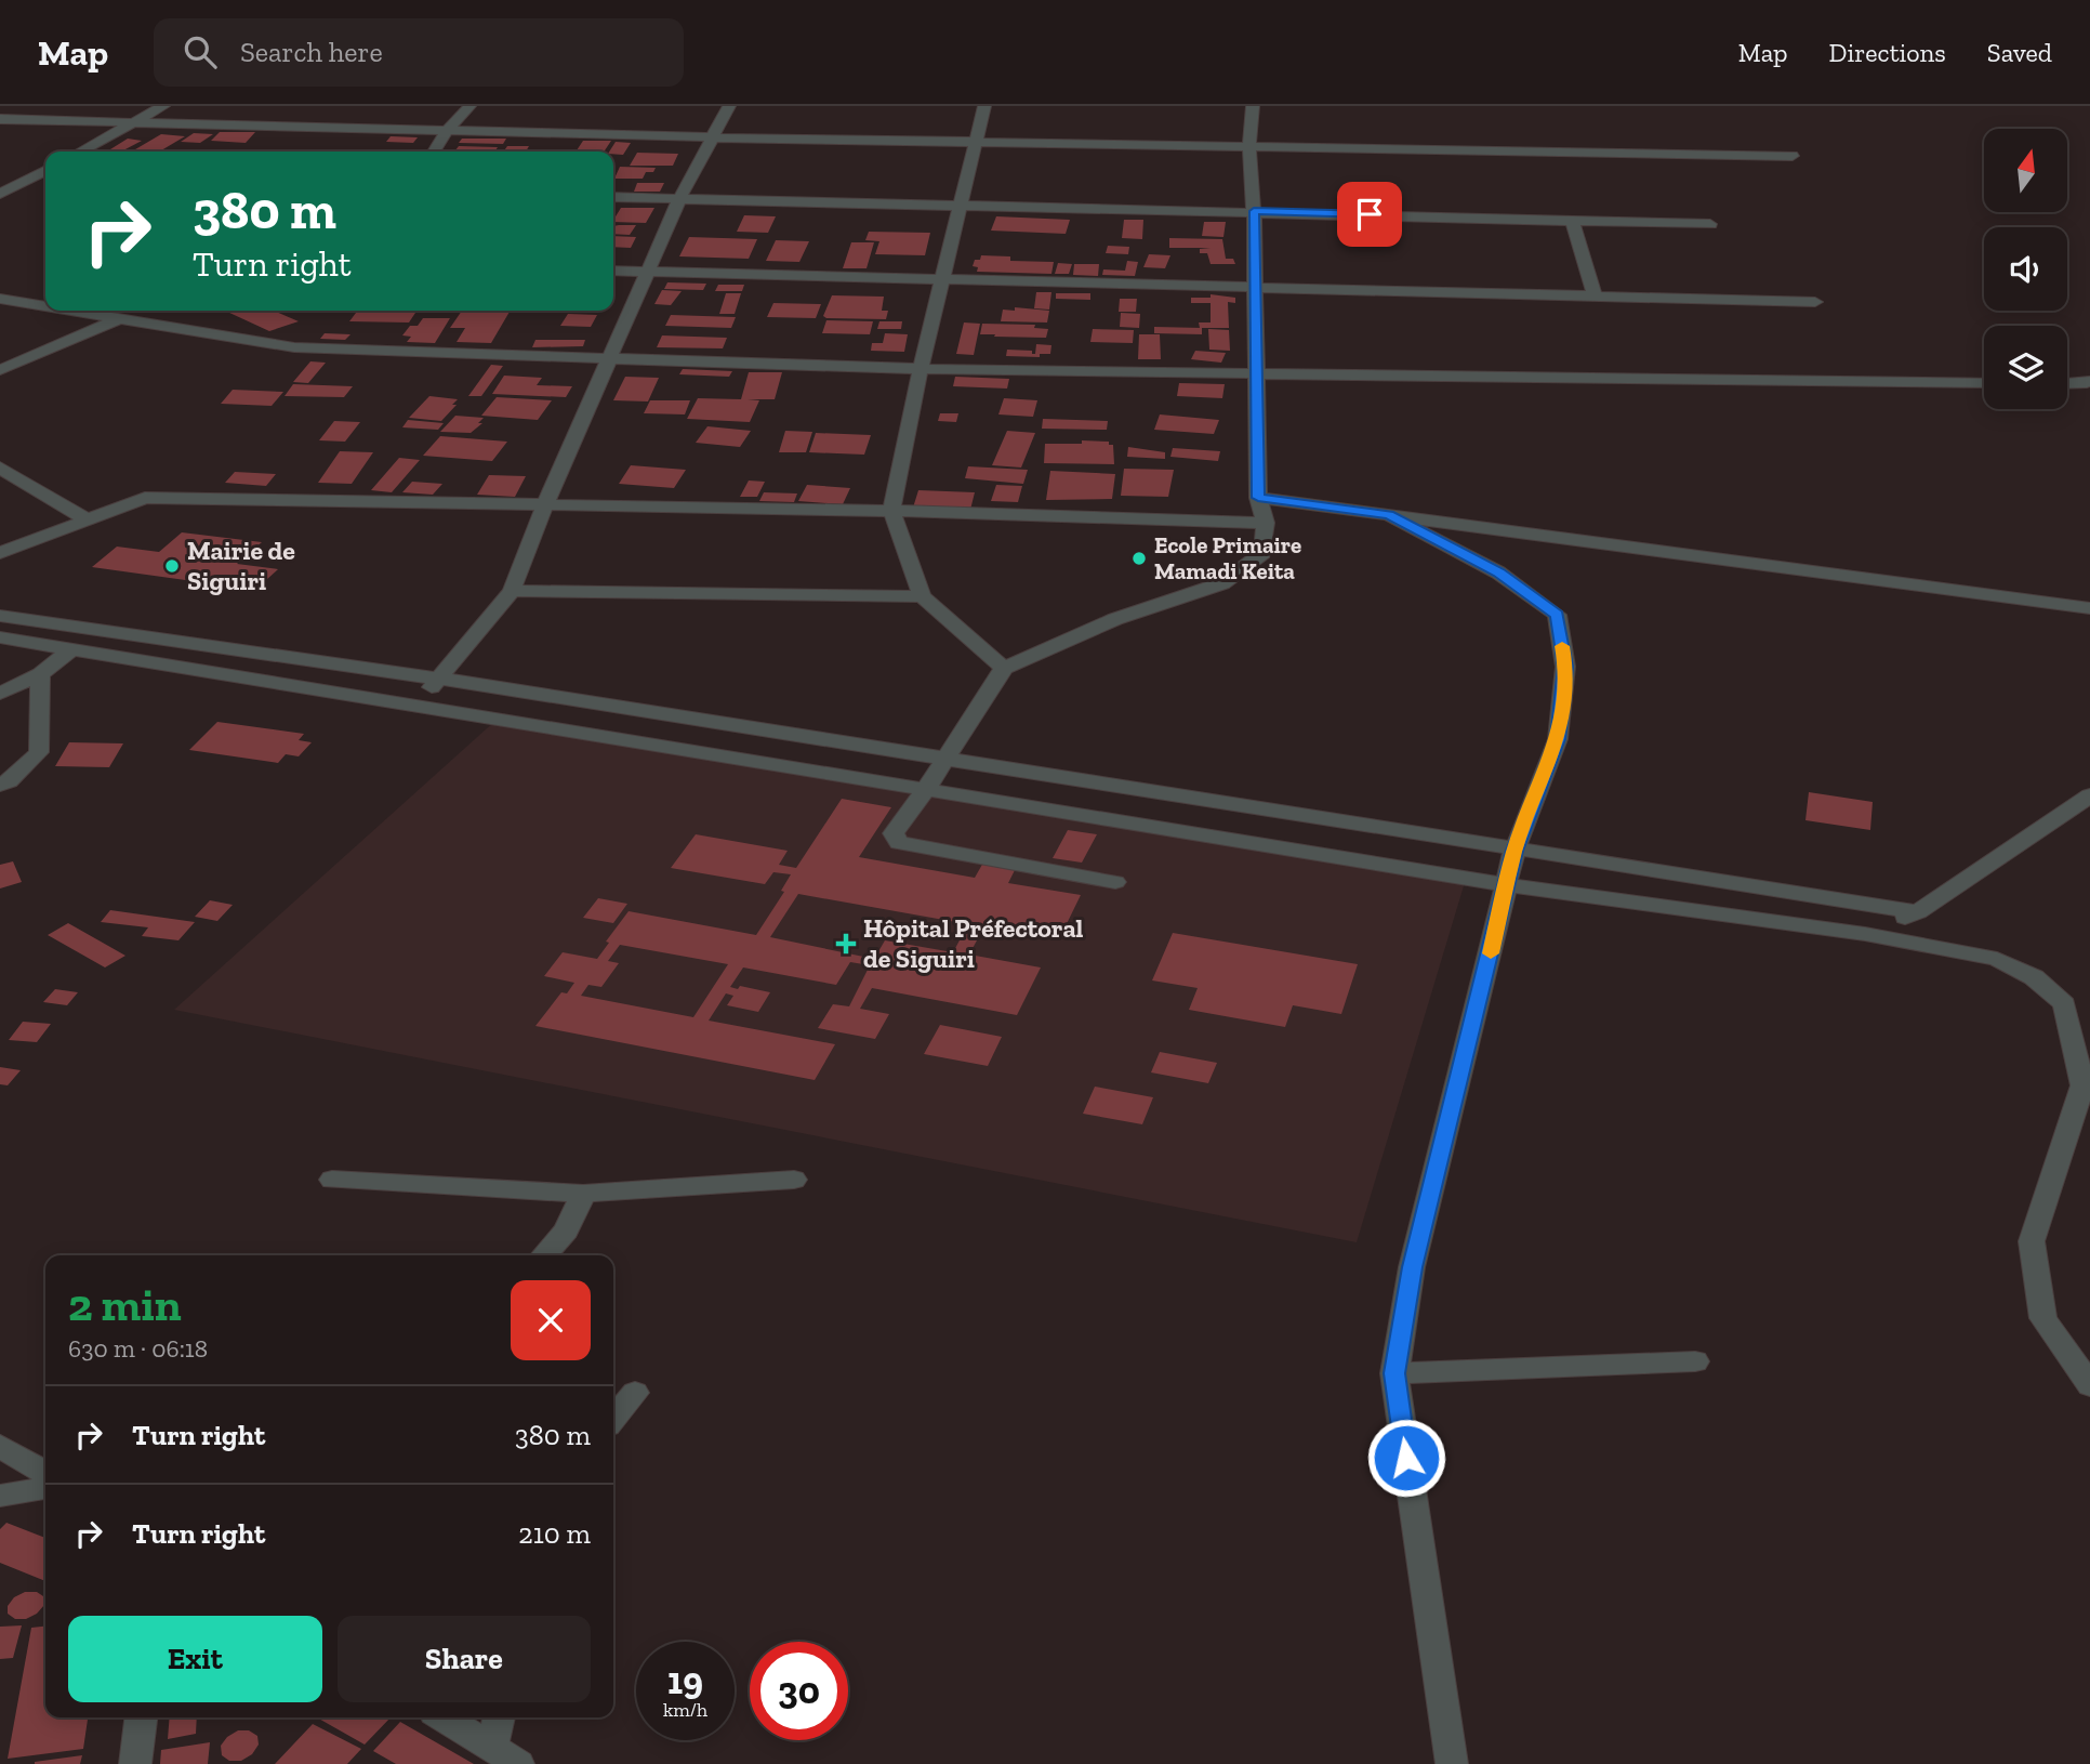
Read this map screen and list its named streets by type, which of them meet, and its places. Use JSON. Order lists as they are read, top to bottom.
{
  "places": {
    "other": ["Ecole Primaire Mamadi Keita", "Mairie de Siguiri"],
    "health": ["Hôpital Préfectoral de Siguiri"]
  },
  "north": "top",
  "page": {
    "header": "Map",
    "search": "Search here",
    "nav": ["Map", "Directions", "Saved"],
    "turn": ["380 m", "Turn right"],
    "heading": ["2 min", "630 m · 06:18"],
    "list": [
      {
        "name": "Turn right",
        "value": "380 m"
      },
      {
        "name": "Turn right",
        "value": "210 m"
      }
    ],
    "buttons": ["Exit", "Share"],
    "speed": "19 km/h",
    "limit": "30"
  }
}
